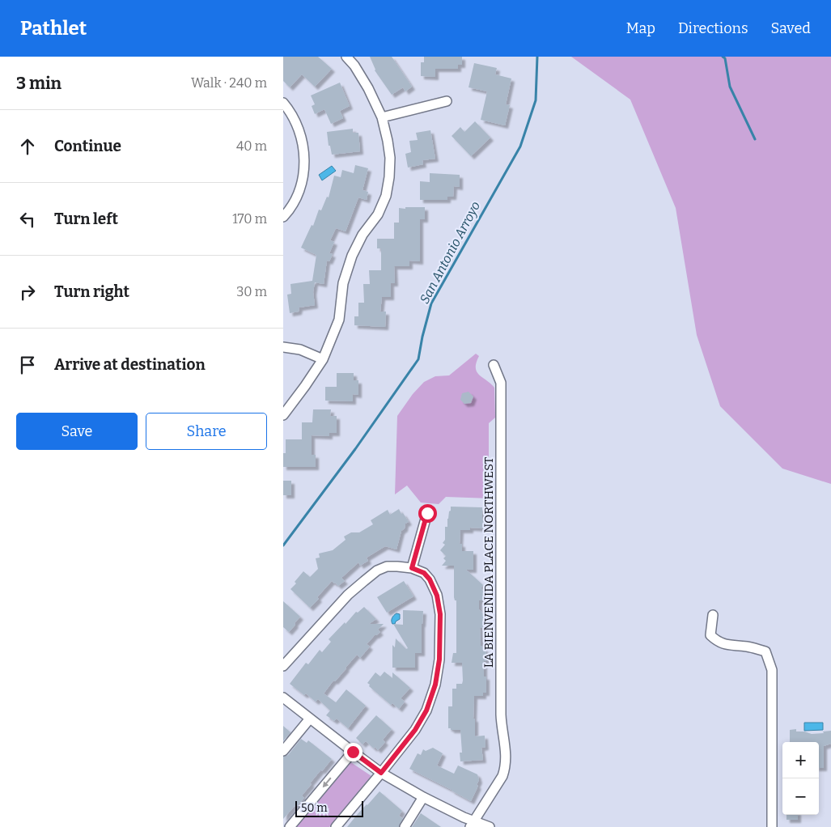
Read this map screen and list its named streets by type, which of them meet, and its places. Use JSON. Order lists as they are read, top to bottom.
{
  "streets": {
    "street": ["LA BIENVENIDA PLACE NORTHWEST"]
  },
  "water": ["San Antonio Arroyo"],
  "scale_bar": "50 m",
  "page": {
    "header": "Pathlet",
    "nav": ["Map", "Directions", "Saved"],
    "heading": ["3 min", "Walk · 240 m"],
    "list": [
      ["Continue", "40 m"],
      ["Turn left", "170 m"],
      ["Turn right", "30 m"],
      "Arrive at destination"
    ],
    "buttons": ["Save", "Share"],
    "map_buttons": ["+", "−"],
    "scale": "50 m"
  }
}
